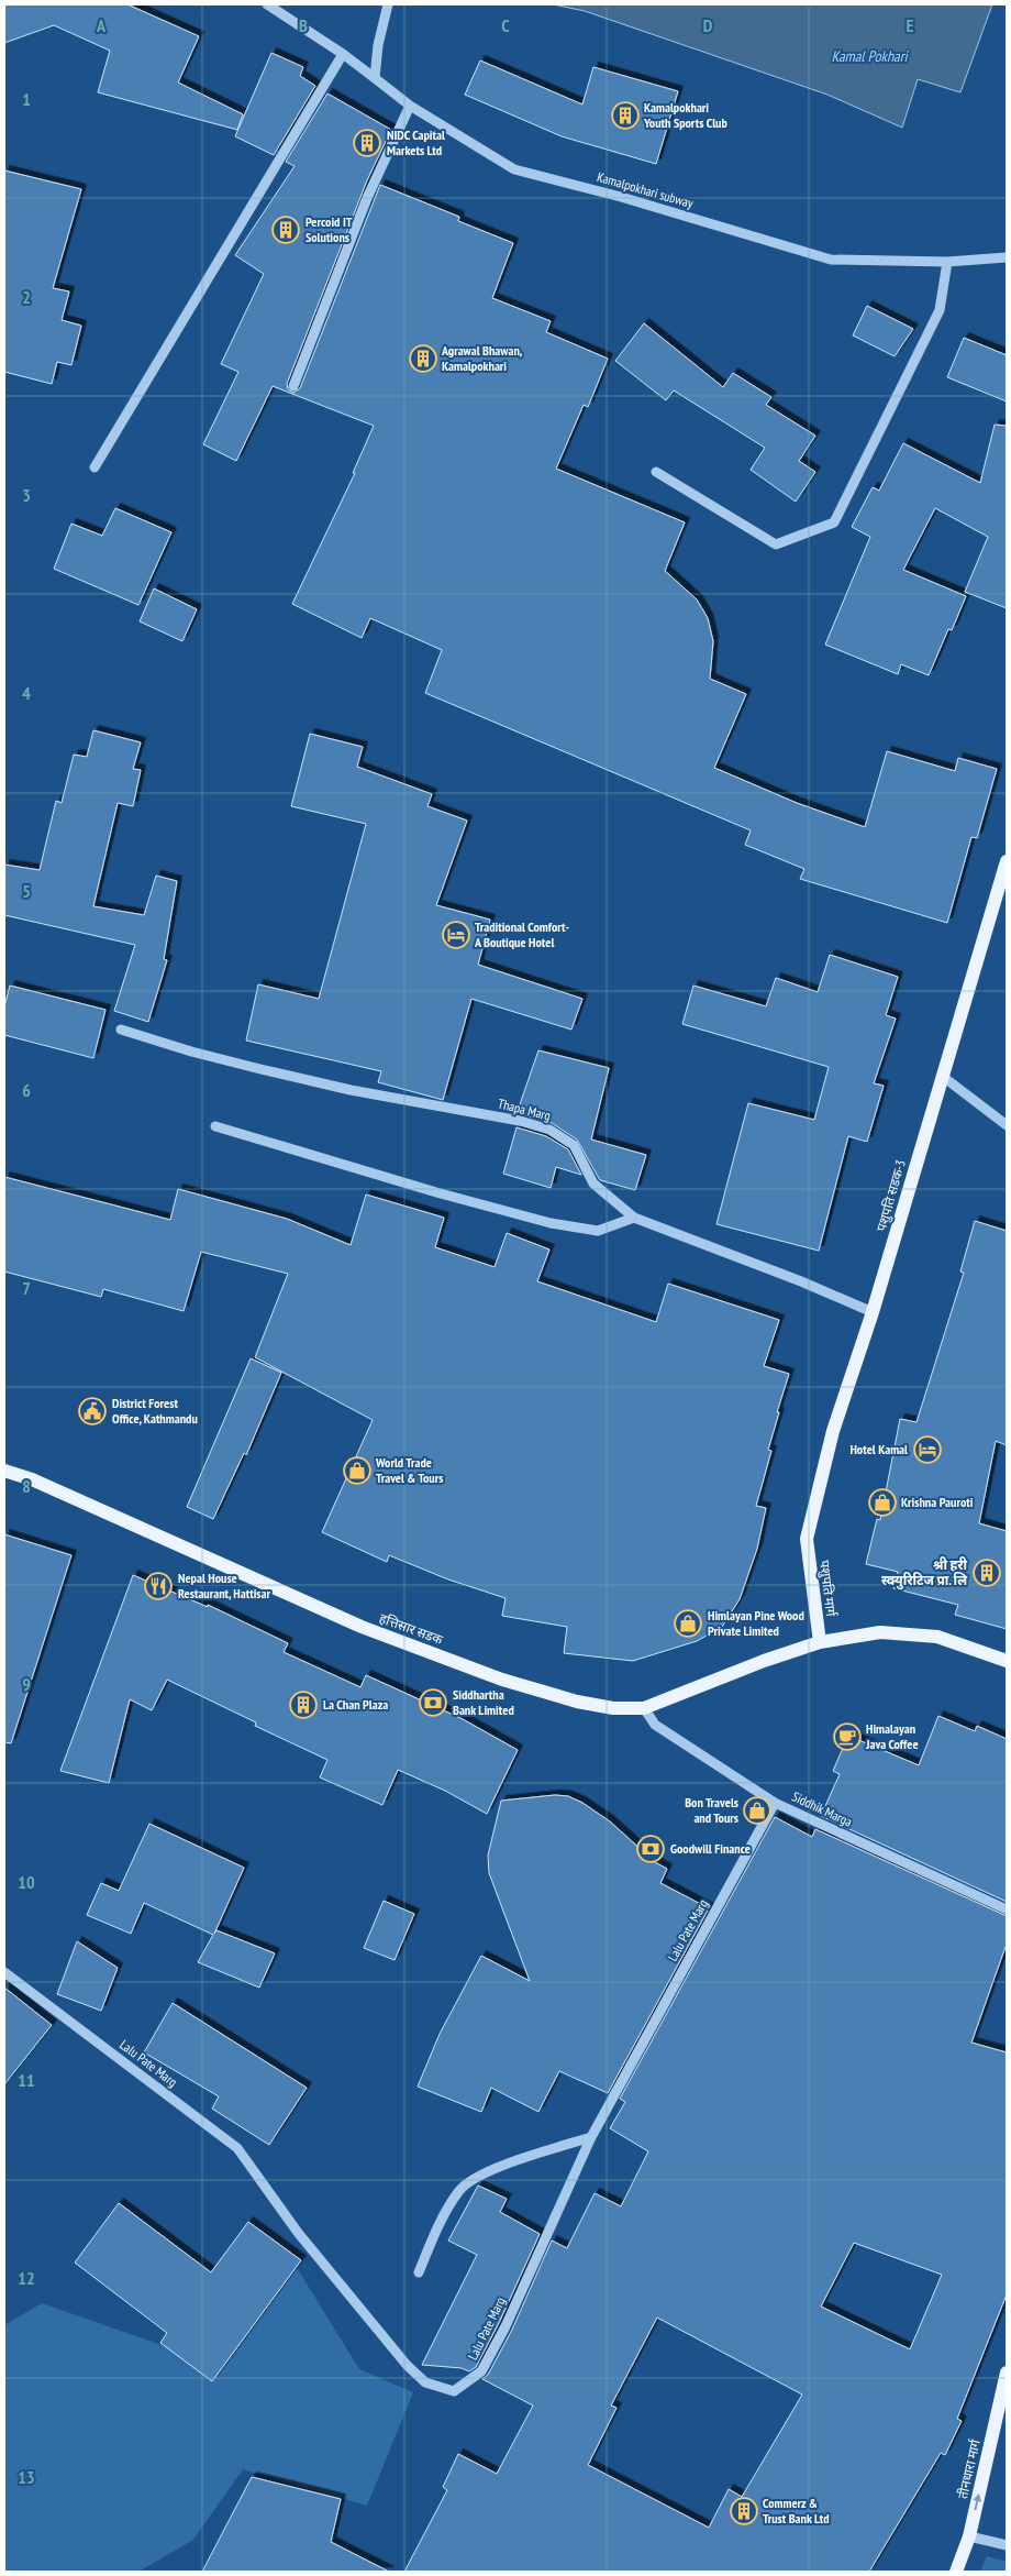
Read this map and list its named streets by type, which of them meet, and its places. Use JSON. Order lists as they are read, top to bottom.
{
  "streets": {
    "main road": [
      "पशुपति सडक-3",
      "पशुपति मार्ग",
      "हत्तिसार सडक",
      "तीनधारा मार्ग"
    ],
    "street": [
      "Kamalpokhari subway",
      "Thapa Marg",
      "Siddhik Marga",
      "Lalu Pate Marg"
    ]
  },
  "crossings": [
    ["Thapa Marg", "पशुपति सडक-3"],
    ["पशुपति सडक-3", "पशुपति मार्ग"],
    ["पशुपति मार्ग", "हत्तिसार सडक"],
    ["हत्तिसार सडक", "Siddhik Marga"],
    ["Siddhik Marga", "Lalu Pate Marg"]
  ],
  "one_way": ["तीनधारा मार्ग"],
  "water": ["Kamal Pokhari"],
  "places": {
    "building": [
      "Kamalpokhari Youth Sports Club",
      "NIDC Capital Markets Ltd",
      "Percoid IT Solutions",
      "Agrawal Bhawan, Kamalpokhari",
      "श्री हरी स्क्युरिटिज प्रा. लि",
      "La Chan Plaza",
      "Commerz & Trust Bank Ltd"
    ],
    "hotel": ["Traditional Comfort- A Boutique Hotel", "Hotel Kamal"],
    "public building": ["District Forest Office, Kathmandu"],
    "shop": [
      "World Trade Travel & Tours",
      "Krishna Pauroti",
      "Himlayan Pine Wood Private Limited",
      "Bon Travels and Tours"
    ],
    "restaurant": ["Nepal House Restaurant, Hattisar"],
    "bank": ["Siddhartha Bank Limited", "Goodwill Finance"],
    "cafe": ["Himalayan Java Coffee"]
  },
  "grid": {
    "columns": [
      "A",
      "B",
      "C",
      "D",
      "E"
    ],
    "rows": [
      "1",
      "2",
      "3",
      "4",
      "5",
      "6",
      "7",
      "8",
      "9",
      "10",
      "11",
      "12",
      "13"
    ]
  }
}
